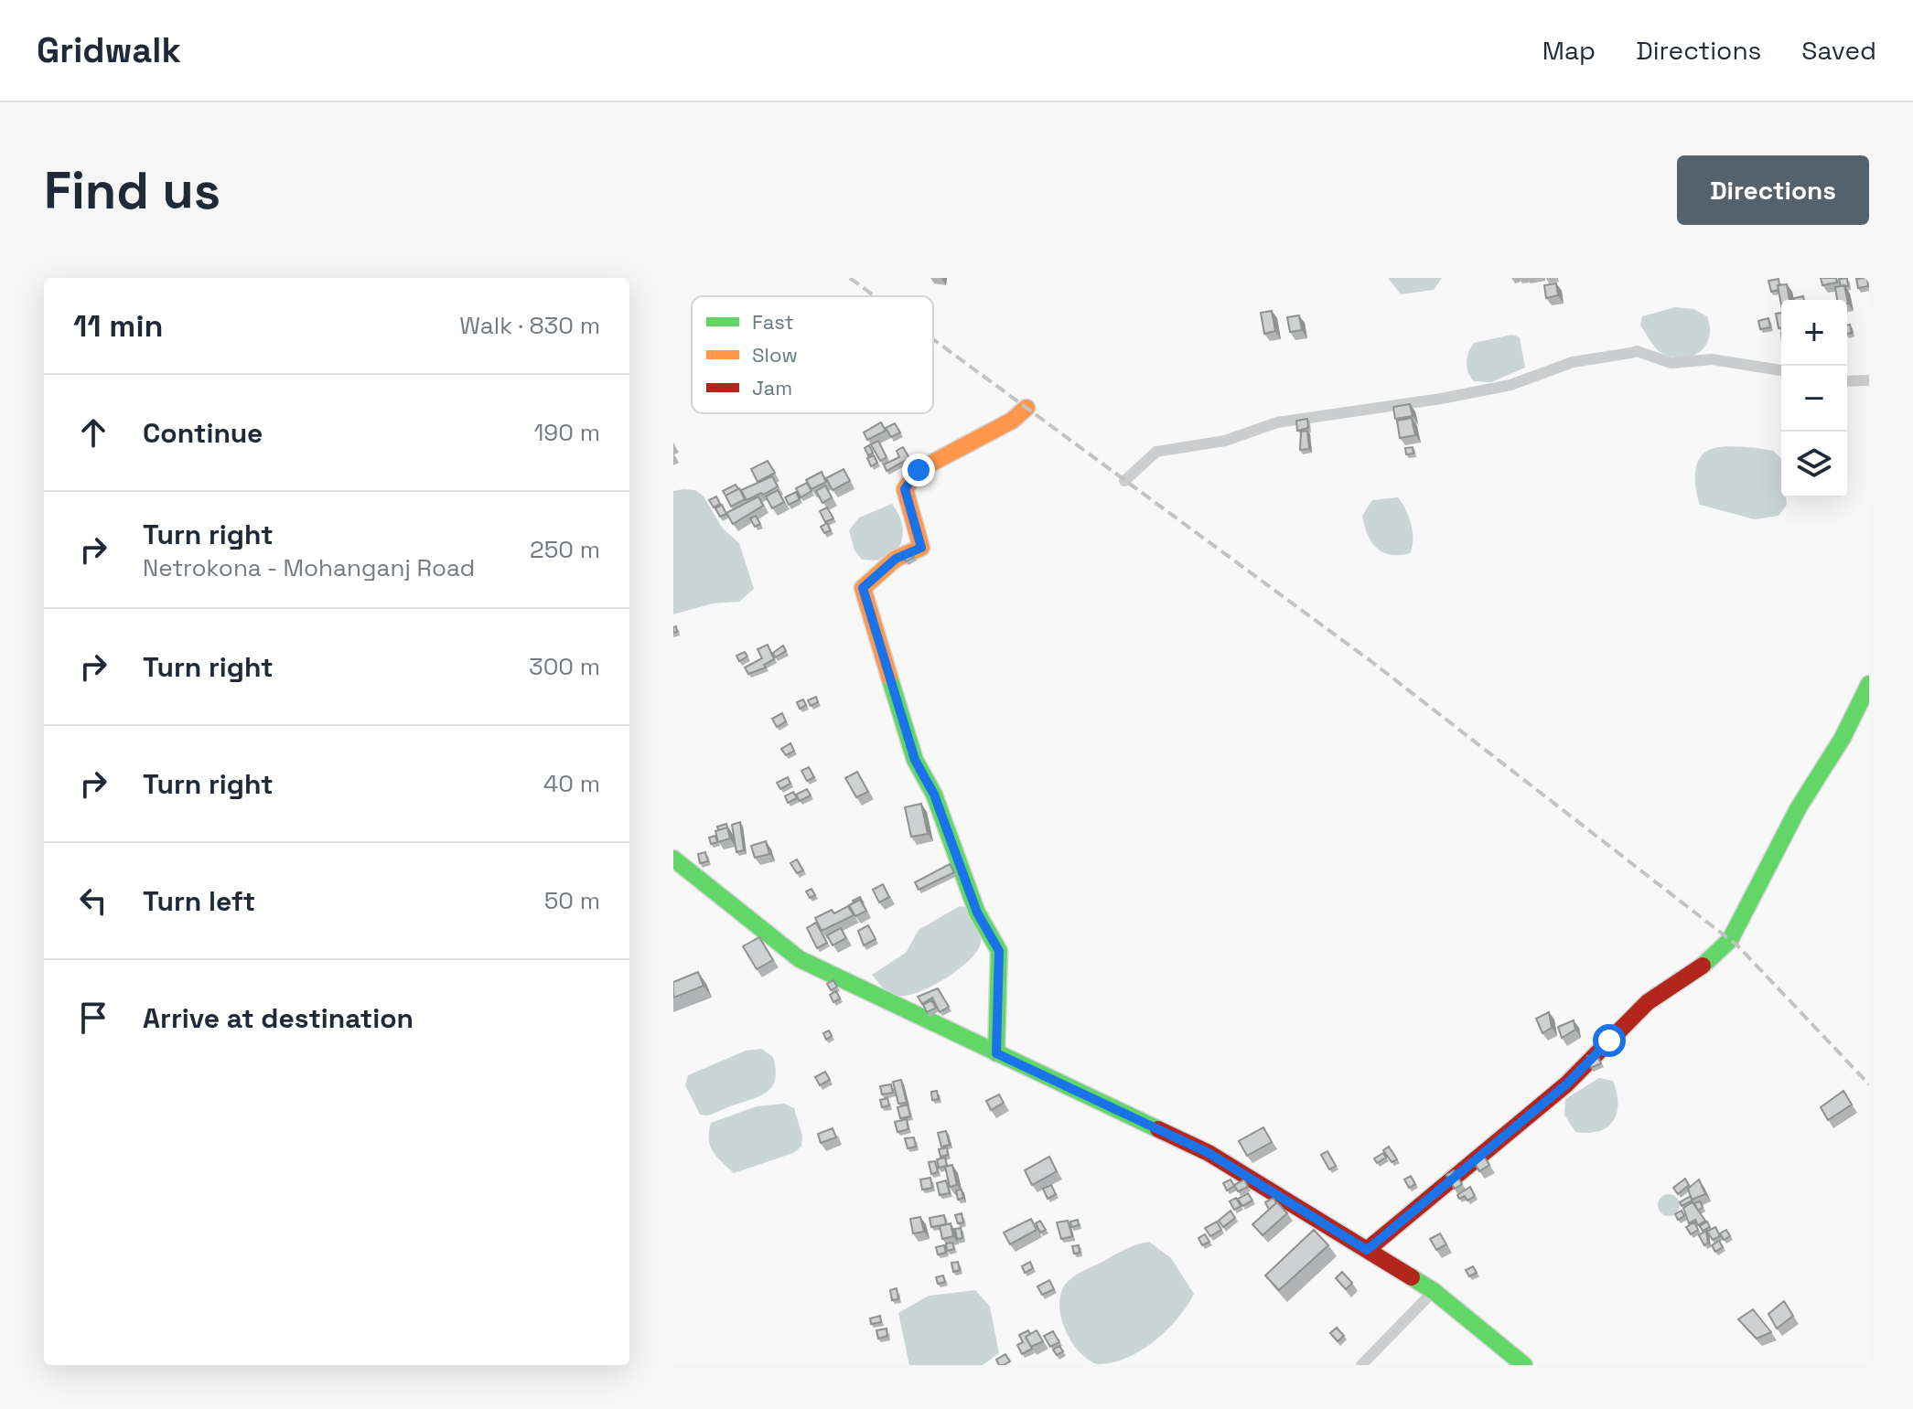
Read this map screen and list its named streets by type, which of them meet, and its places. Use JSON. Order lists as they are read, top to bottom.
{
  "legend": ["Fast", "Slow", "Jam"],
  "page": {
    "header": "Gridwalk",
    "nav": ["Map", "Directions", "Saved"],
    "buttons": "Directions",
    "title": "Find us",
    "heading": ["11 min", "Walk · 830 m"],
    "map_buttons": ["+", "−"],
    "list": [
      ["Continue", "190 m"],
      ["Turn right", "Netrokona - Mohanganj Road", "250 m"],
      ["Turn right", "300 m"],
      ["Turn right", "40 m"],
      ["Turn left", "50 m"],
      "Arrive at destination"
    ]
  }
}
